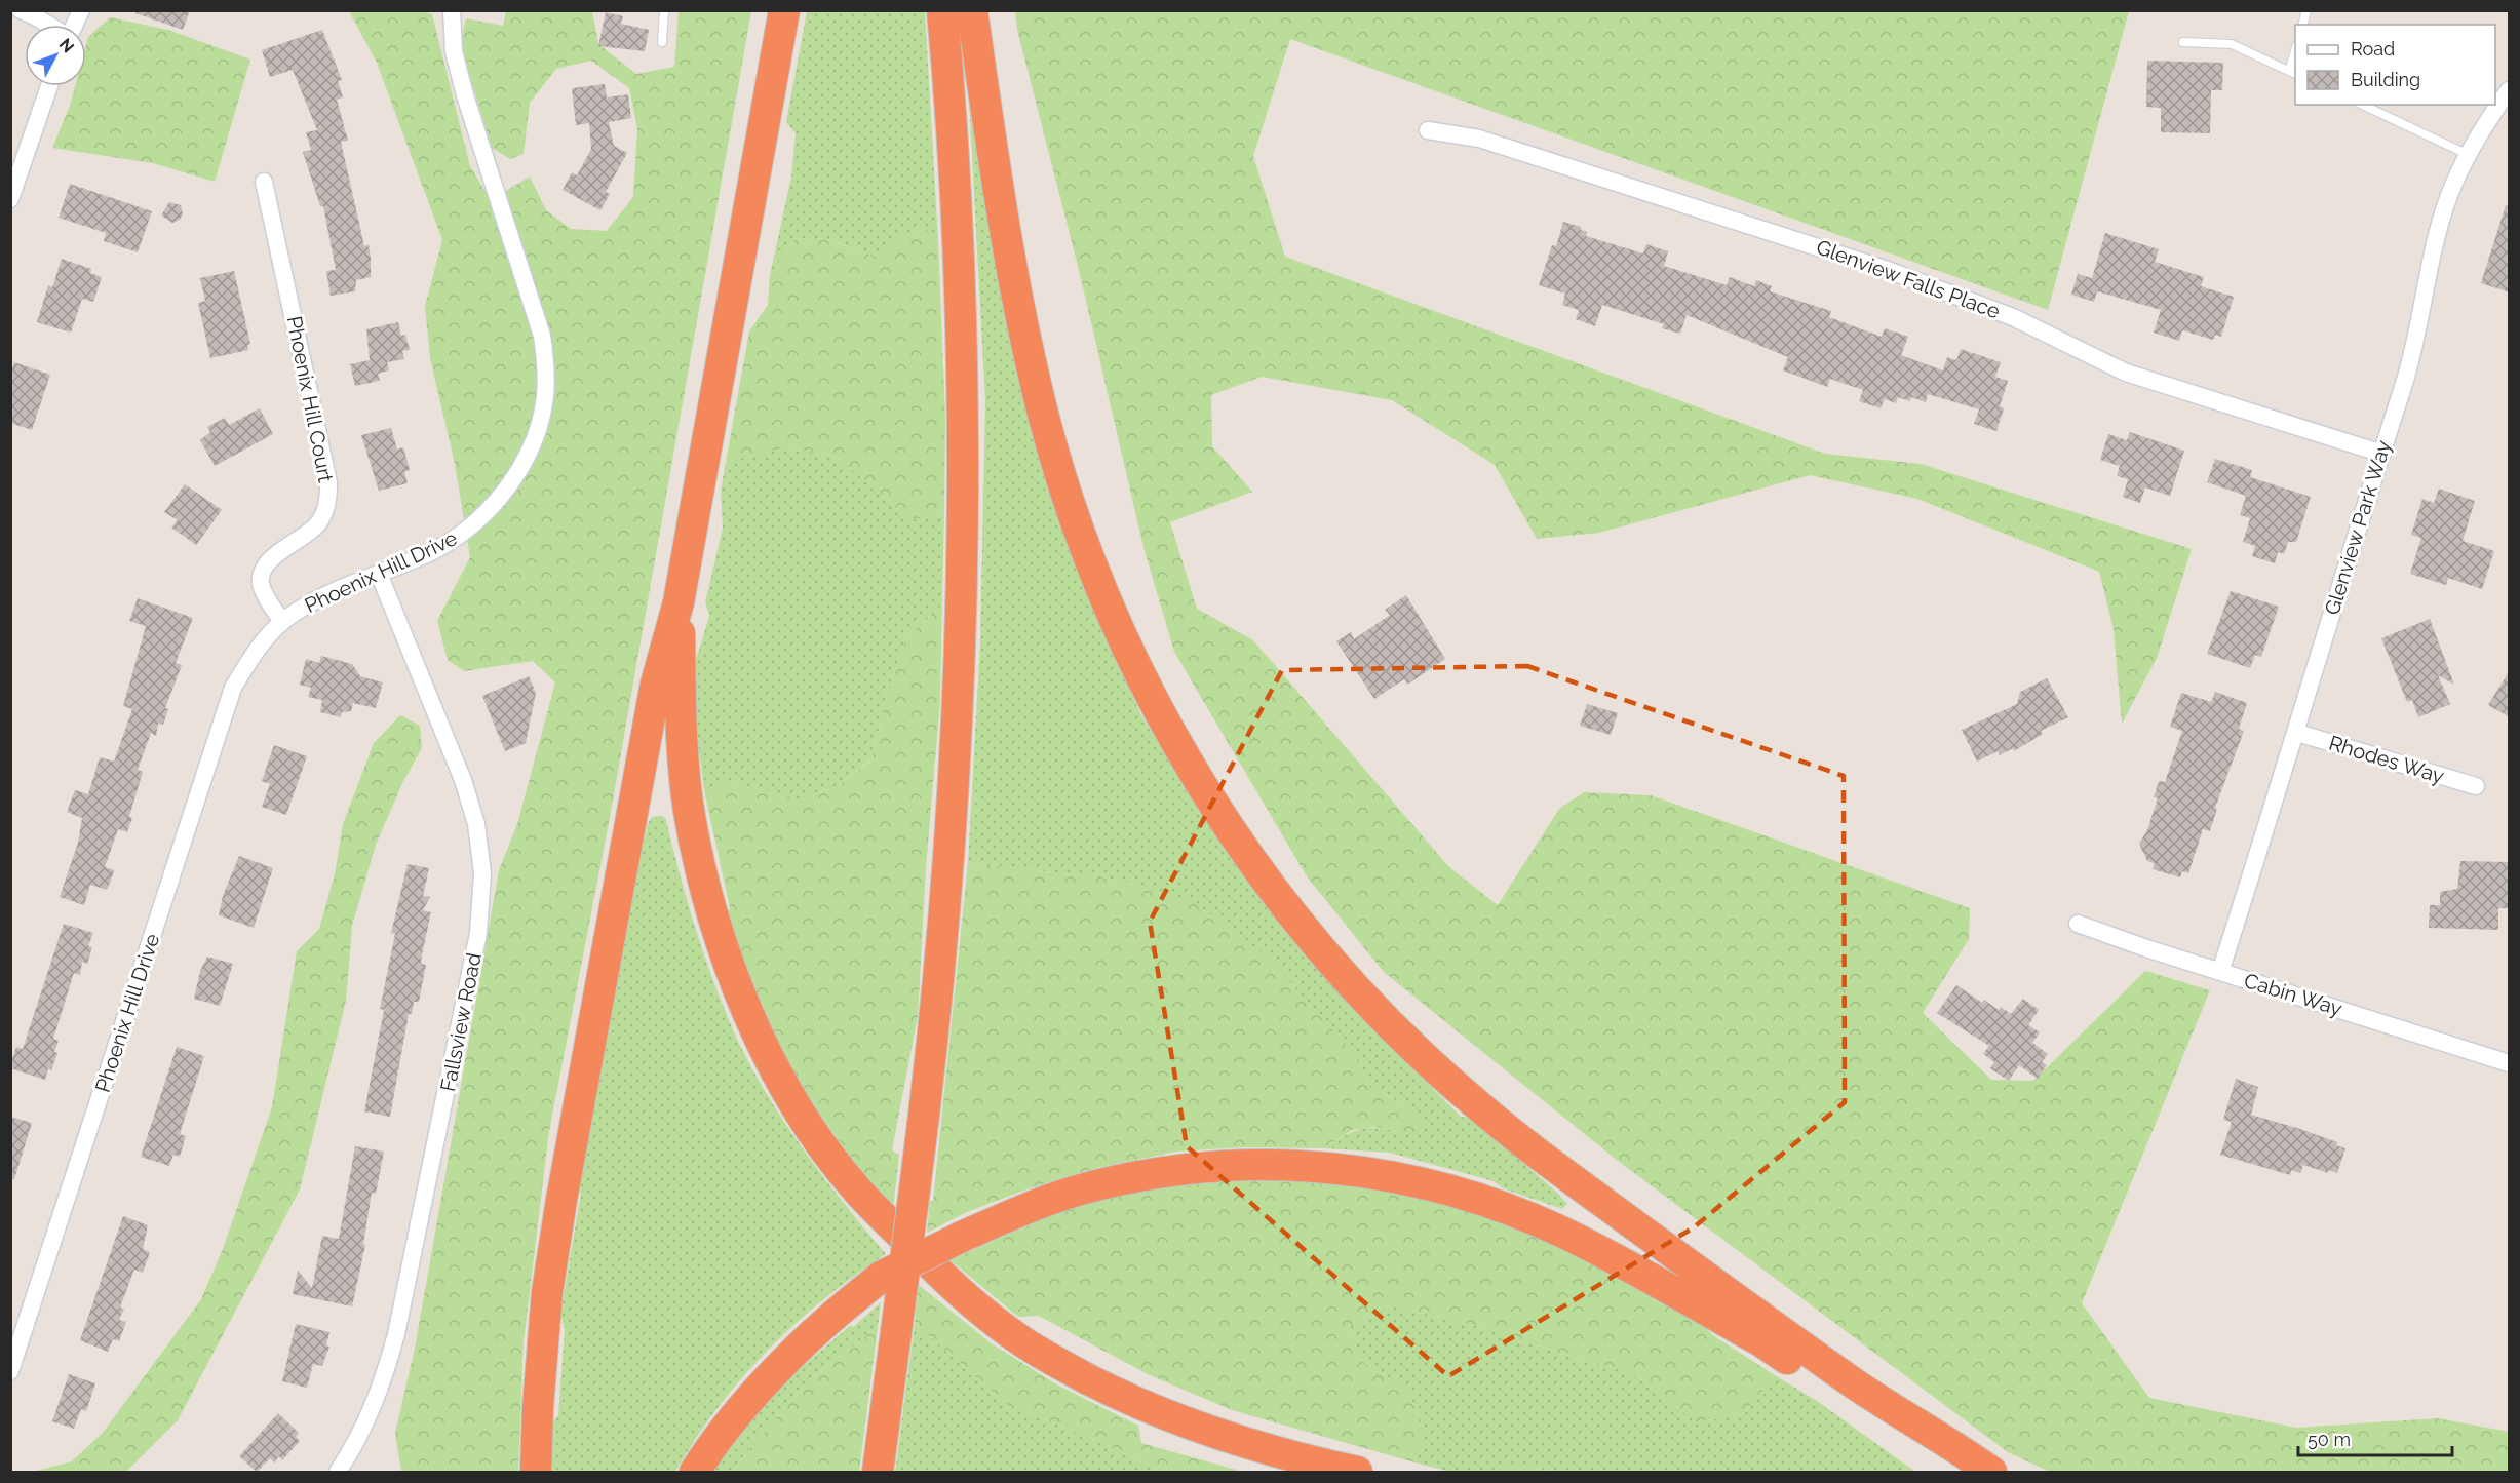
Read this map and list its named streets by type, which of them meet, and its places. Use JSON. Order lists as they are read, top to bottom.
{
  "streets": {
    "street": [
      "Glenview Falls Place",
      "Phoenix Hill Court",
      "Glenview Park Way",
      "Phoenix Hill Drive",
      "Rhodes Way",
      "Cabin Way",
      "Fallsview Road"
    ]
  },
  "crossings": [
    ["Glenview Falls Place", "Glenview Park Way"],
    ["Phoenix Hill Court", "Phoenix Hill Drive"],
    ["Glenview Park Way", "Rhodes Way"],
    ["Glenview Park Way", "Cabin Way"],
    ["Phoenix Hill Drive", "Fallsview Road"]
  ],
  "legend": ["Road", "Building"],
  "scale_bar": "50 m",
  "north": "top right"
}
